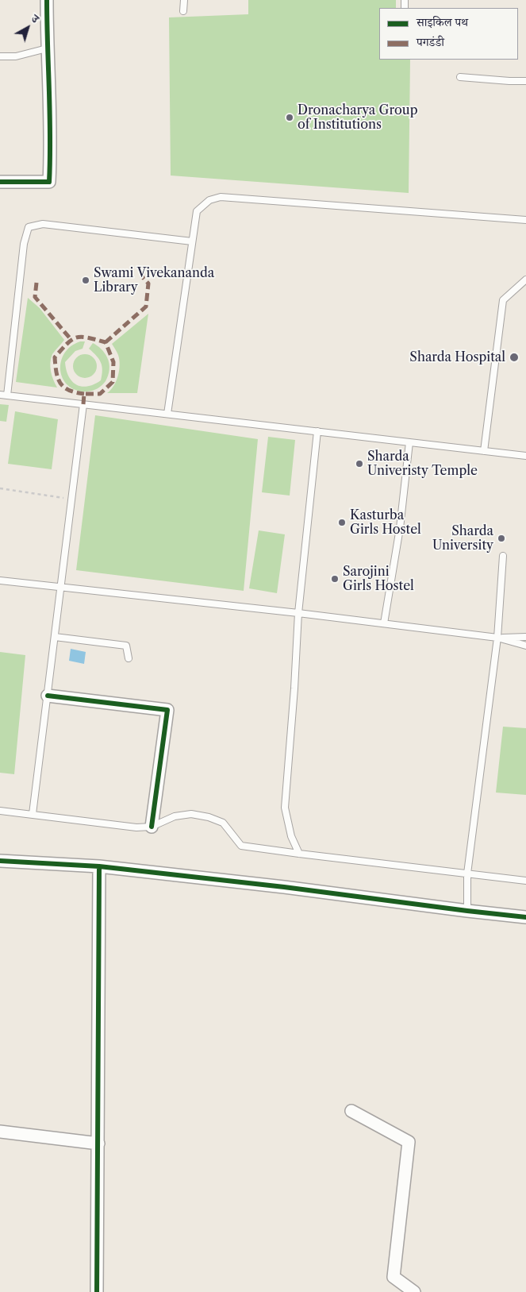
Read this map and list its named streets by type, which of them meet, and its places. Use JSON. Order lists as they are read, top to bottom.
{
  "places": [
    "Dronacharya Group of Institutions",
    "Swami Vivekananda Library",
    "Sharda Hospital",
    "Sharda Univeristy Temple",
    "Kasturba Girls Hostel",
    "Sharda University",
    "Sarojini Girls Hostel"
  ],
  "legend": ["साइकिल पथ", "पगडंडी"],
  "north": "top right"
}
